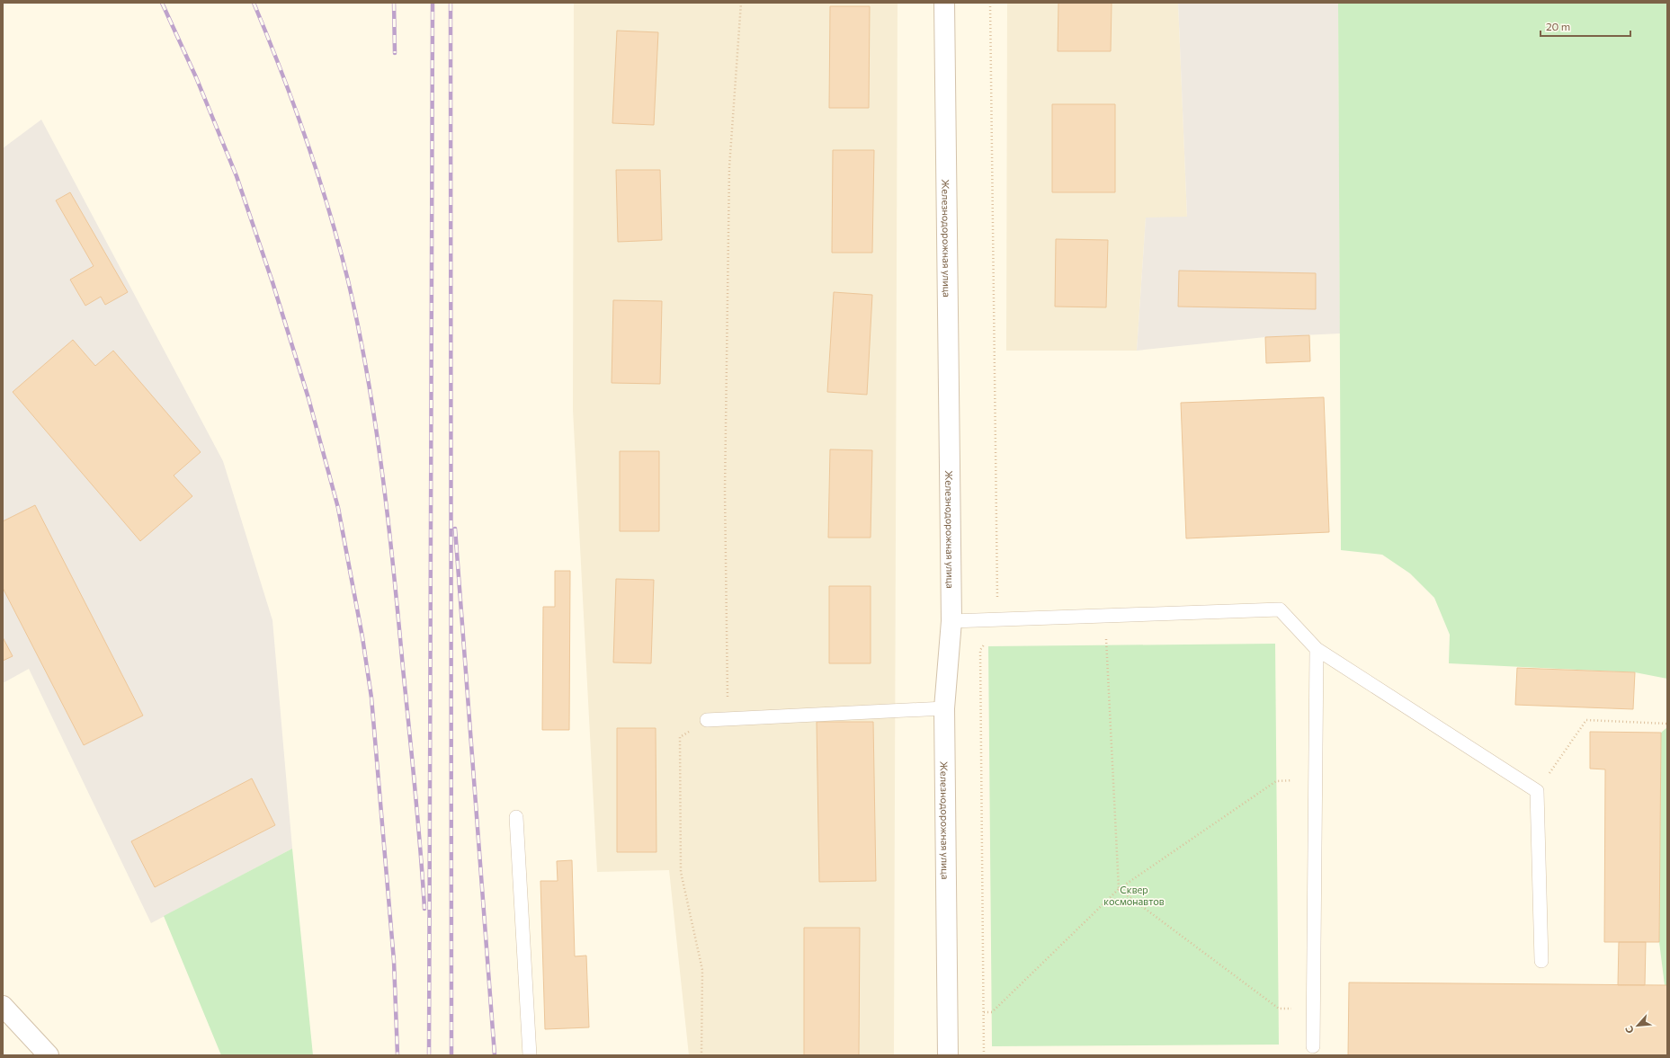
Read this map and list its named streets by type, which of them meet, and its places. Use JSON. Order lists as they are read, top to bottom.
{
  "streets": {
    "street": ["Железнодорожная улица"]
  },
  "parks": ["Сквер космонавтов"],
  "scale_bar": "20 m",
  "north": "bottom left"
}
